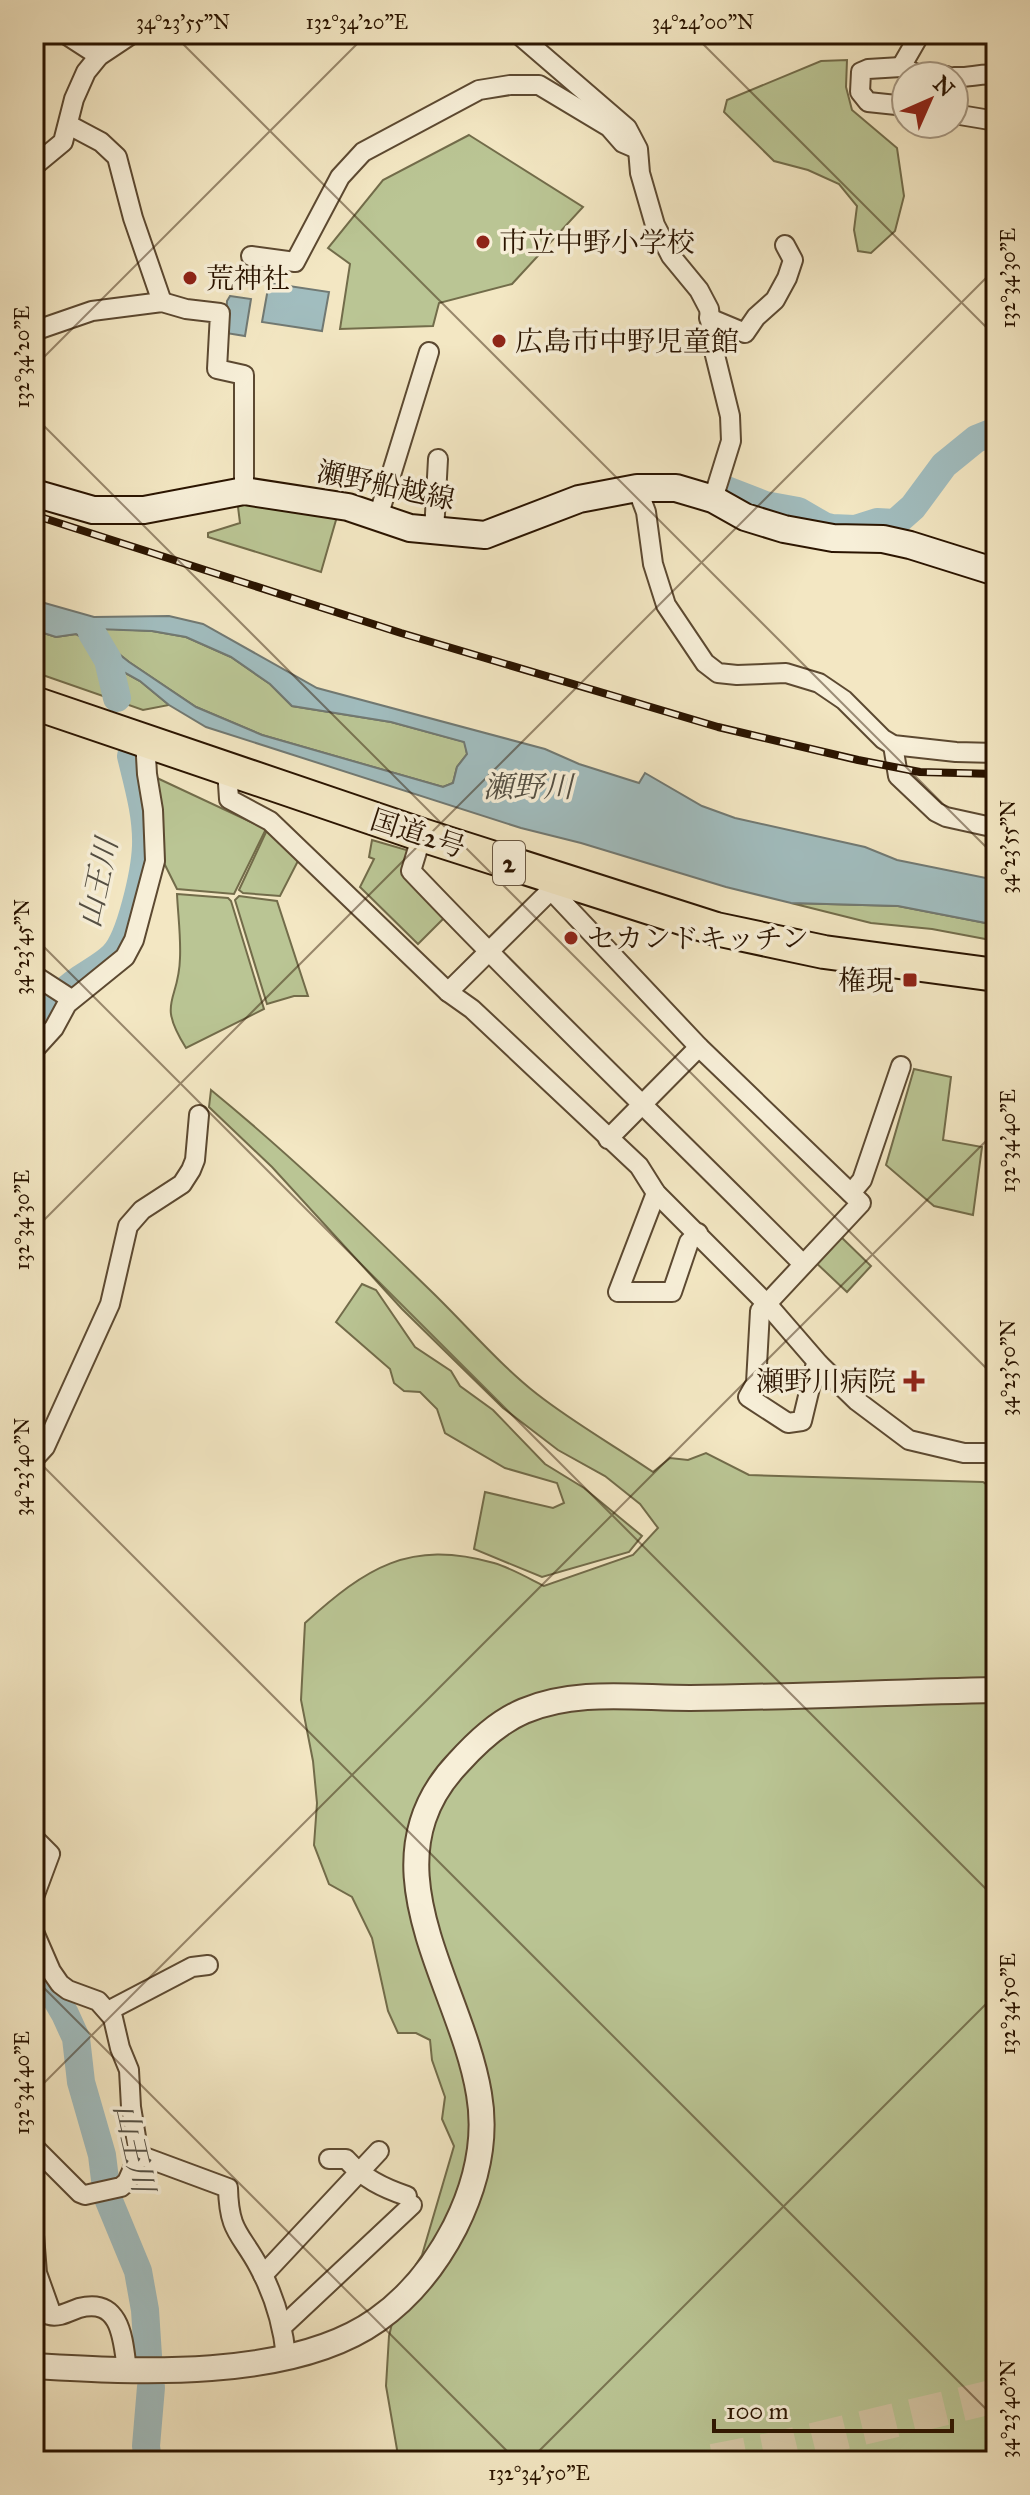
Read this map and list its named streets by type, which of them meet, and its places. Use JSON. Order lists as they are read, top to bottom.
{
  "streets": {
    "highway": ["国道2号", "2"],
    "main road": ["瀬野船越線"]
  },
  "water": ["瀬野川", "山王川"],
  "places": {
    "other": [
      "市立中野小学校",
      "荒神社",
      "広島市中野児童館",
      "セカンドキッチン"
    ],
    "transit": ["権現"],
    "health": ["瀬野川病院"]
  },
  "scale_bar": "100 m",
  "north": "top right",
  "coordinates": [
    "34°23'55\"N",
    "132°34'20\"E",
    "34°24'00\"N",
    "132°34'30\"E",
    "34°23'45\"N",
    "132°34'40\"E",
    "34°23'50\"N",
    "34°23'40\"N",
    "132°34'50\"E"
  ]
}
